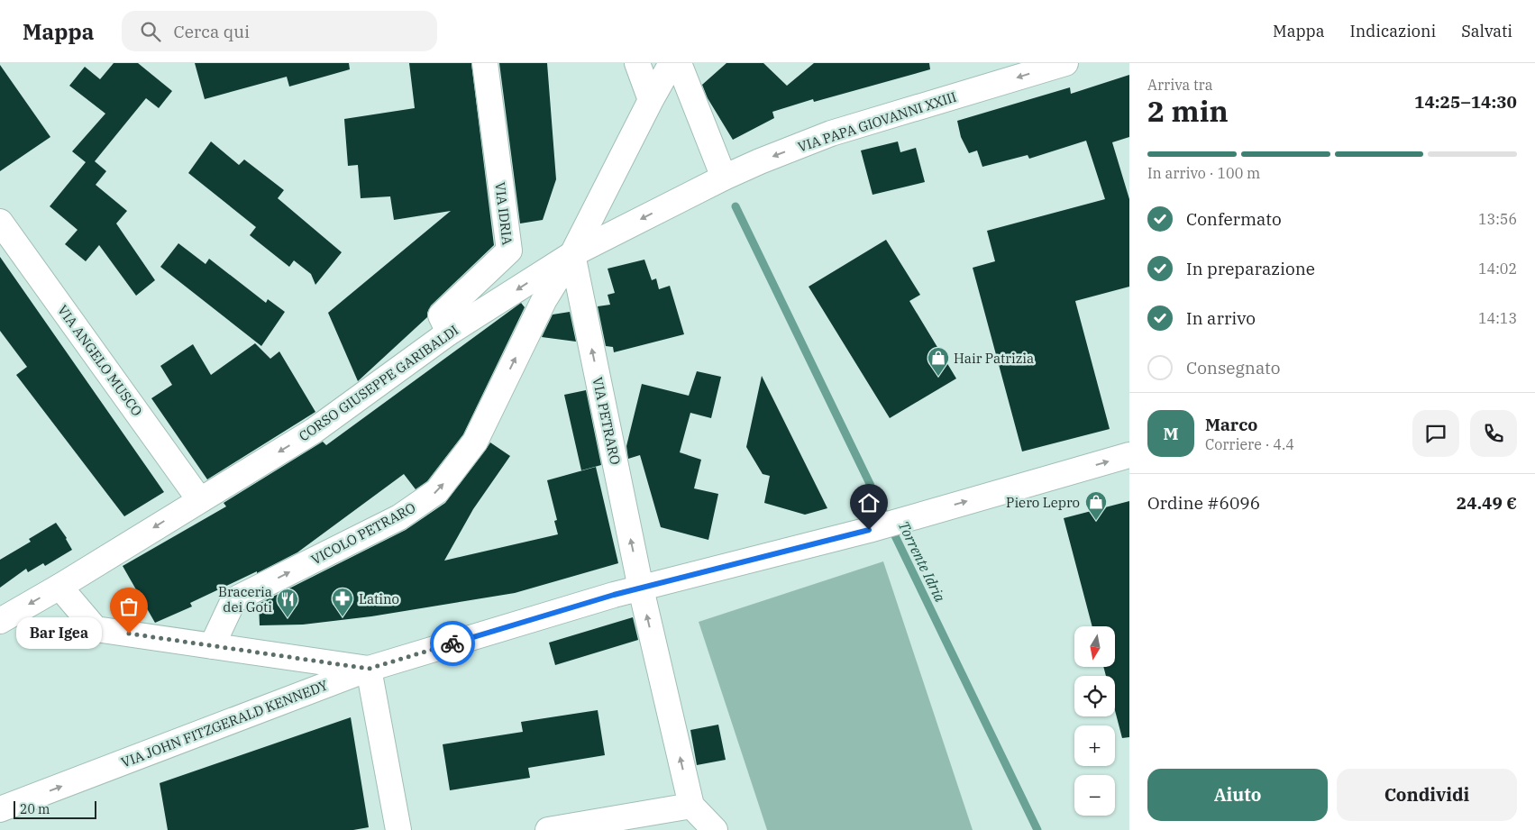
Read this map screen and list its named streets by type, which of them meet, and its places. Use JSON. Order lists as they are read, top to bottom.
{
  "streets": {
    "street": [
      "VIA PAPA GIOVANNI XXIII",
      "VIA IDRIA",
      "VIA ANGELO MUSCO",
      "CORSO GIUSEPPE GARIBALDI",
      "VIA PETRARO",
      "VICOLO PETRARO",
      "VIA JOHN FITZGERALD KENNEDY"
    ]
  },
  "crossings": [
    ["VIA PAPA GIOVANNI XXIII", "CORSO GIUSEPPE GARIBALDI"],
    ["VIA PAPA GIOVANNI XXIII", "VIA PETRARO"],
    ["VIA PAPA GIOVANNI XXIII", "VICOLO PETRARO"],
    ["VIA IDRIA", "CORSO GIUSEPPE GARIBALDI"],
    ["VIA ANGELO MUSCO", "CORSO GIUSEPPE GARIBALDI"],
    ["CORSO GIUSEPPE GARIBALDI", "VIA PETRARO"],
    ["CORSO GIUSEPPE GARIBALDI", "VICOLO PETRARO"],
    ["VIA PETRARO", "VICOLO PETRARO"],
    ["VIA PETRARO", "VIA JOHN FITZGERALD KENNEDY"]
  ],
  "one_way": [
    "VIA PAPA GIOVANNI XXIII",
    "CORSO GIUSEPPE GARIBALDI",
    "VIA PETRARO",
    "VICOLO PETRARO",
    "VIA JOHN FITZGERALD KENNEDY"
  ],
  "water": ["Torrente Idria"],
  "places": {
    "shop": ["Hair Patrizia", "Piero Lepro"],
    "pharmacy": ["Latino"],
    "restaurant": ["Braceria dei Goti"],
    "other": ["Bar Igea"]
  },
  "scale_bar": "20 m",
  "north": "bottom",
  "page": {
    "header": "Mappa",
    "search": "Cerca qui",
    "nav": ["Mappa", "Indicazioni", "Salvati"],
    "heading": ["2 min", "Arriva tra", "14:25–14:30"],
    "panel": [
      "Marco",
      "Corriere · 4.4",
      "Ordine #6096",
      "24.49 €"
    ],
    "bar": "In arrivo · 100 m",
    "list": [
      ["Confermato", "13:56"],
      ["In preparazione", "14:02"],
      ["In arrivo", "14:13"],
      "Consegnato"
    ],
    "round": "M",
    "bubble": "Bar Igea",
    "map_buttons": ["+", "−"],
    "buttons": ["Aiuto", "Condividi"],
    "scale": "20 m"
  }
}
